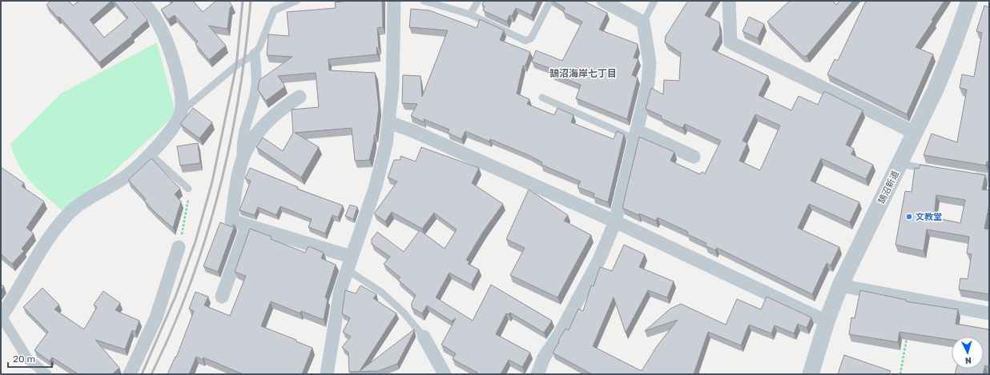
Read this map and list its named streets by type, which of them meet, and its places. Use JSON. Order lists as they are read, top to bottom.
{
  "streets": {
    "street": ["鵠沼新道"]
  },
  "districts": ["鵠沼海岸七丁目"],
  "places": ["文教堂"],
  "scale_bar": "20 m",
  "north": "bottom"
}
